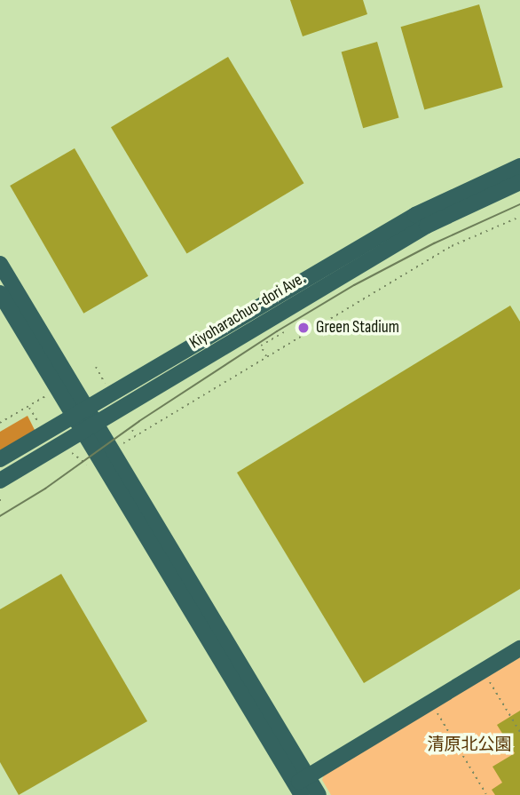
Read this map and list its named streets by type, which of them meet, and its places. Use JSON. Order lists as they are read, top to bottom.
{
  "streets": {
    "street": ["Kiyoharachuo-dori Ave."]
  },
  "parks": ["清原北公園"],
  "places": ["Green Stadium"]
}
